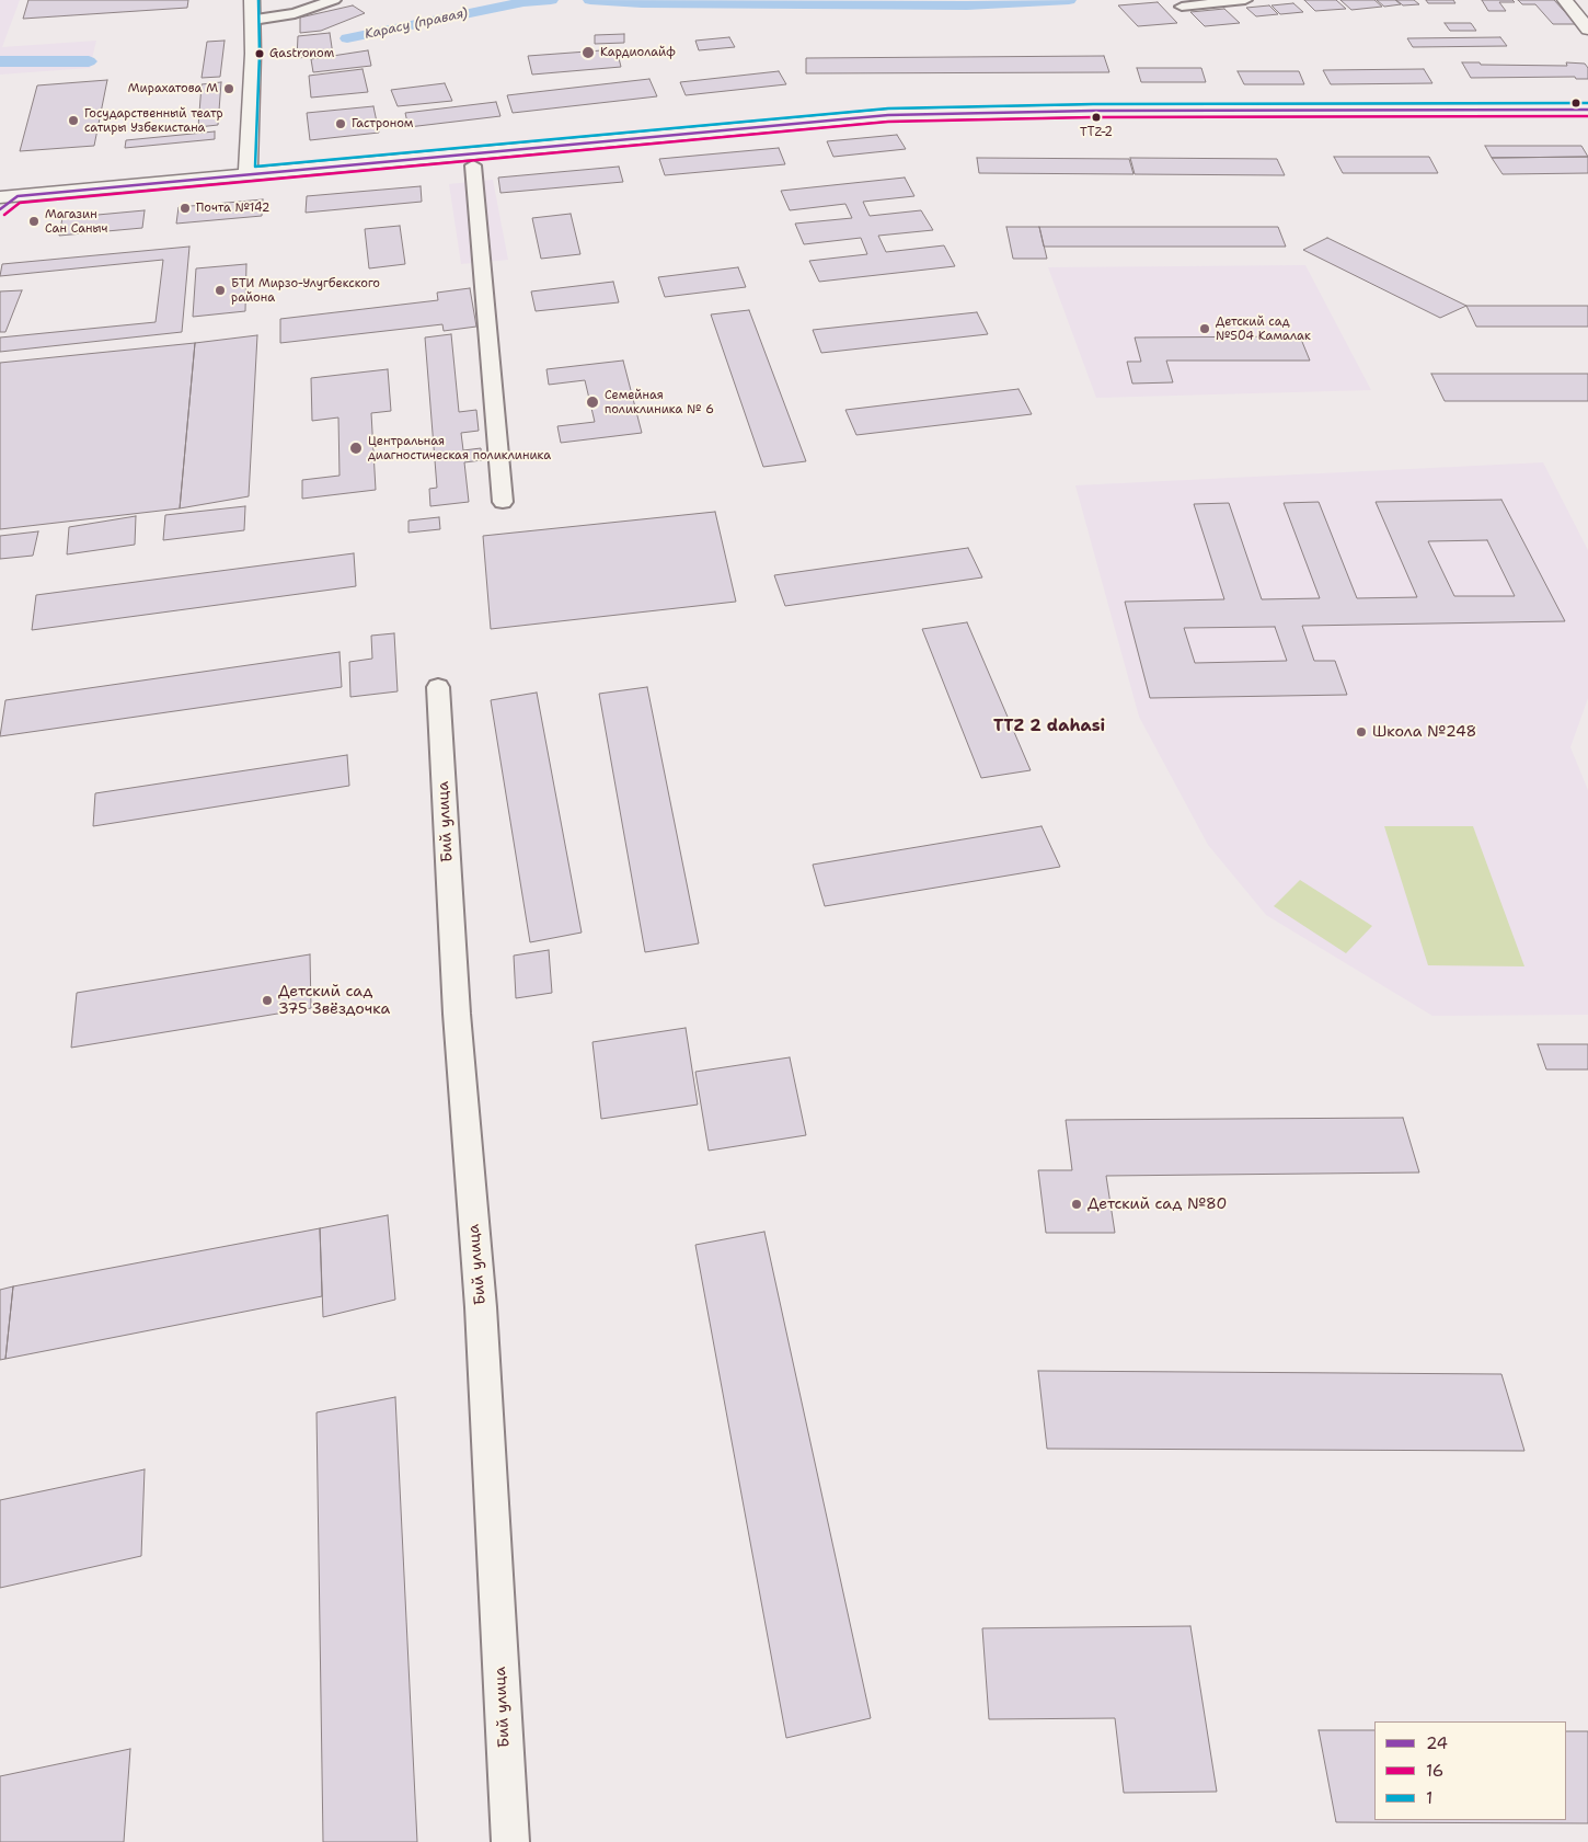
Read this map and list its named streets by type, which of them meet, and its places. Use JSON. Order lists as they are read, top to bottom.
{
  "streets": {
    "street": ["Бий улица"]
  },
  "districts": ["TTZ 2 dahasi"],
  "water": ["Карасу (правая)"],
  "places": [
    "Кардиолайф",
    "Gastronom",
    "Мирахатова М",
    "TTZ-2",
    "Государственный театр сатиры Узбекистана",
    "Гастроном",
    "Почта №142",
    "Магазин Сан Саныч",
    "БТИ Мирзо-Улугбекского района",
    "Детский сад №504 Камалак",
    "Семейная поликлиника № 6",
    "Центральная диагностическая поликлиника",
    "Школа №248",
    "Детский сад 375 Звёздочка",
    "Детский сад №80"
  ],
  "lines": ["transit line 1", "transit line 24", "transit line 16"],
  "legend": ["24", "16", "1"]
}
